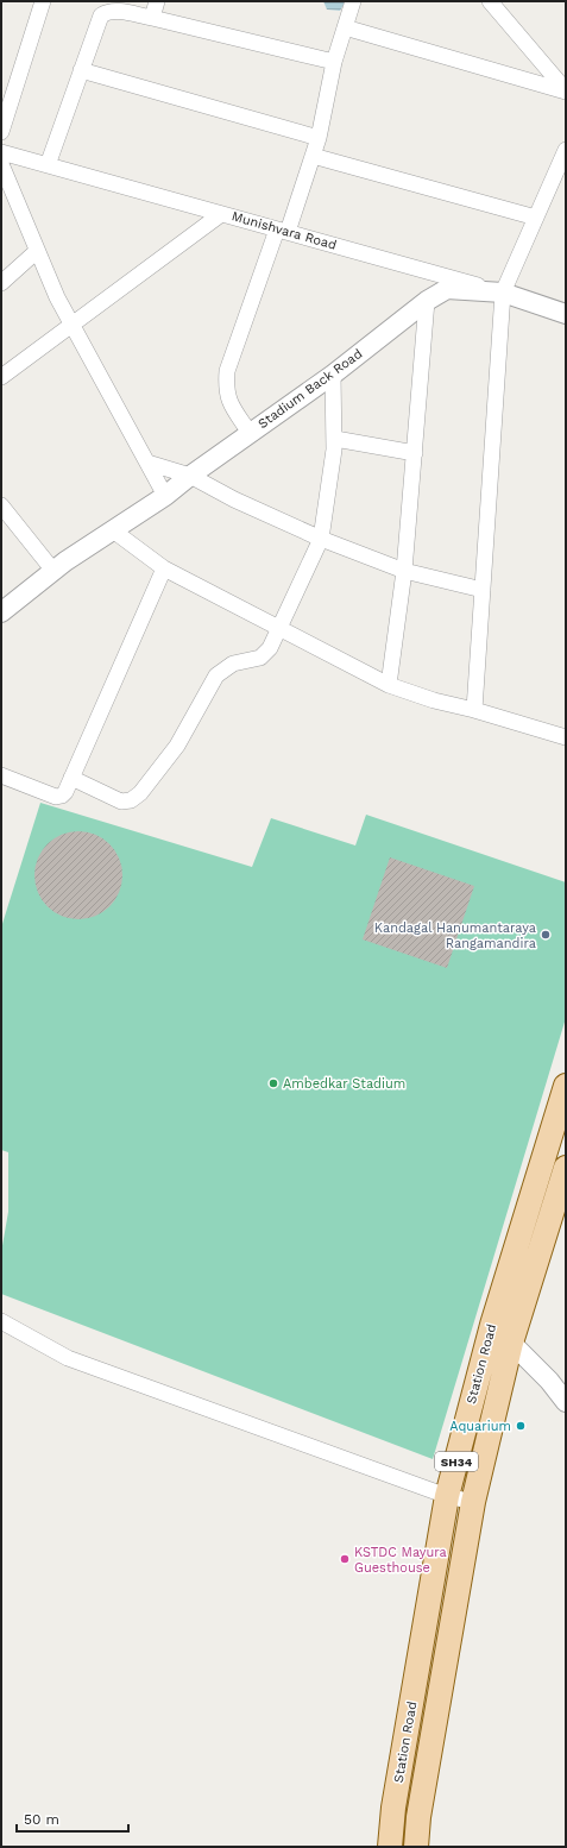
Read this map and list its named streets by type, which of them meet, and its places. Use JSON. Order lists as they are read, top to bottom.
{
  "streets": {
    "main road": ["Station Road", "SH34"],
    "street": ["Munishvara Road", "Stadium Back Road"]
  },
  "crossings": [
    ["Munishvara Road", "Stadium Back Road"]
  ],
  "places": [
    "Kandagal Hanumantaraya Rangamandira",
    "Ambedkar Stadium",
    "Aquarium",
    "KSTDC Mayura Guesthouse"
  ],
  "scale_bar": "50 m"
}
